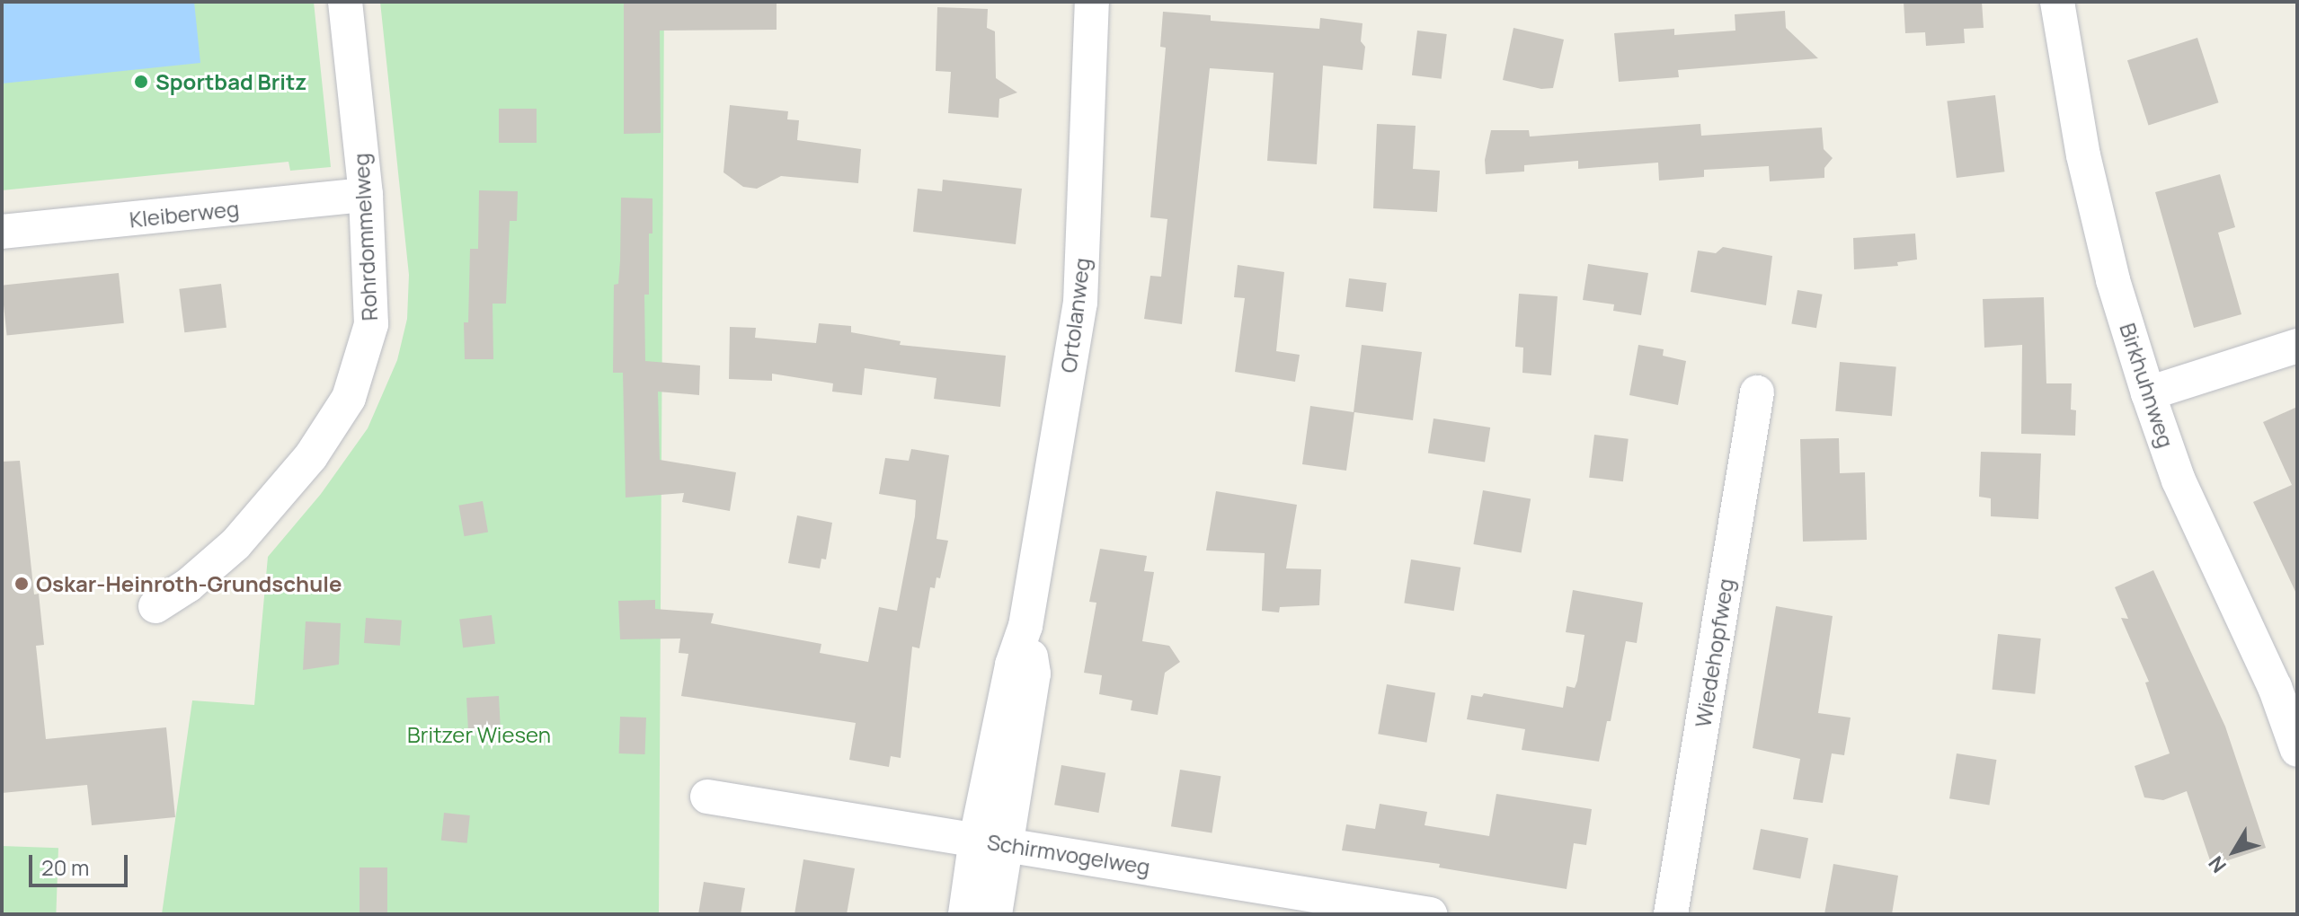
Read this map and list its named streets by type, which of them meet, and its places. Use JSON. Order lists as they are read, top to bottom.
{
  "streets": {
    "street": [
      "Kleiberweg",
      "Rohrdommelweg",
      "Ortolanweg",
      "Birkhuhnweg",
      "Wiedehopfweg",
      "Schirmvogelweg"
    ]
  },
  "crossings": [
    ["Kleiberweg", "Rohrdommelweg"],
    ["Ortolanweg", "Schirmvogelweg"]
  ],
  "parks": ["Britzer Wiesen"],
  "places": ["Sportbad Britz", "Oskar-Heinroth-Grundschule"],
  "scale_bar": "20 m",
  "north": "bottom left"
}
